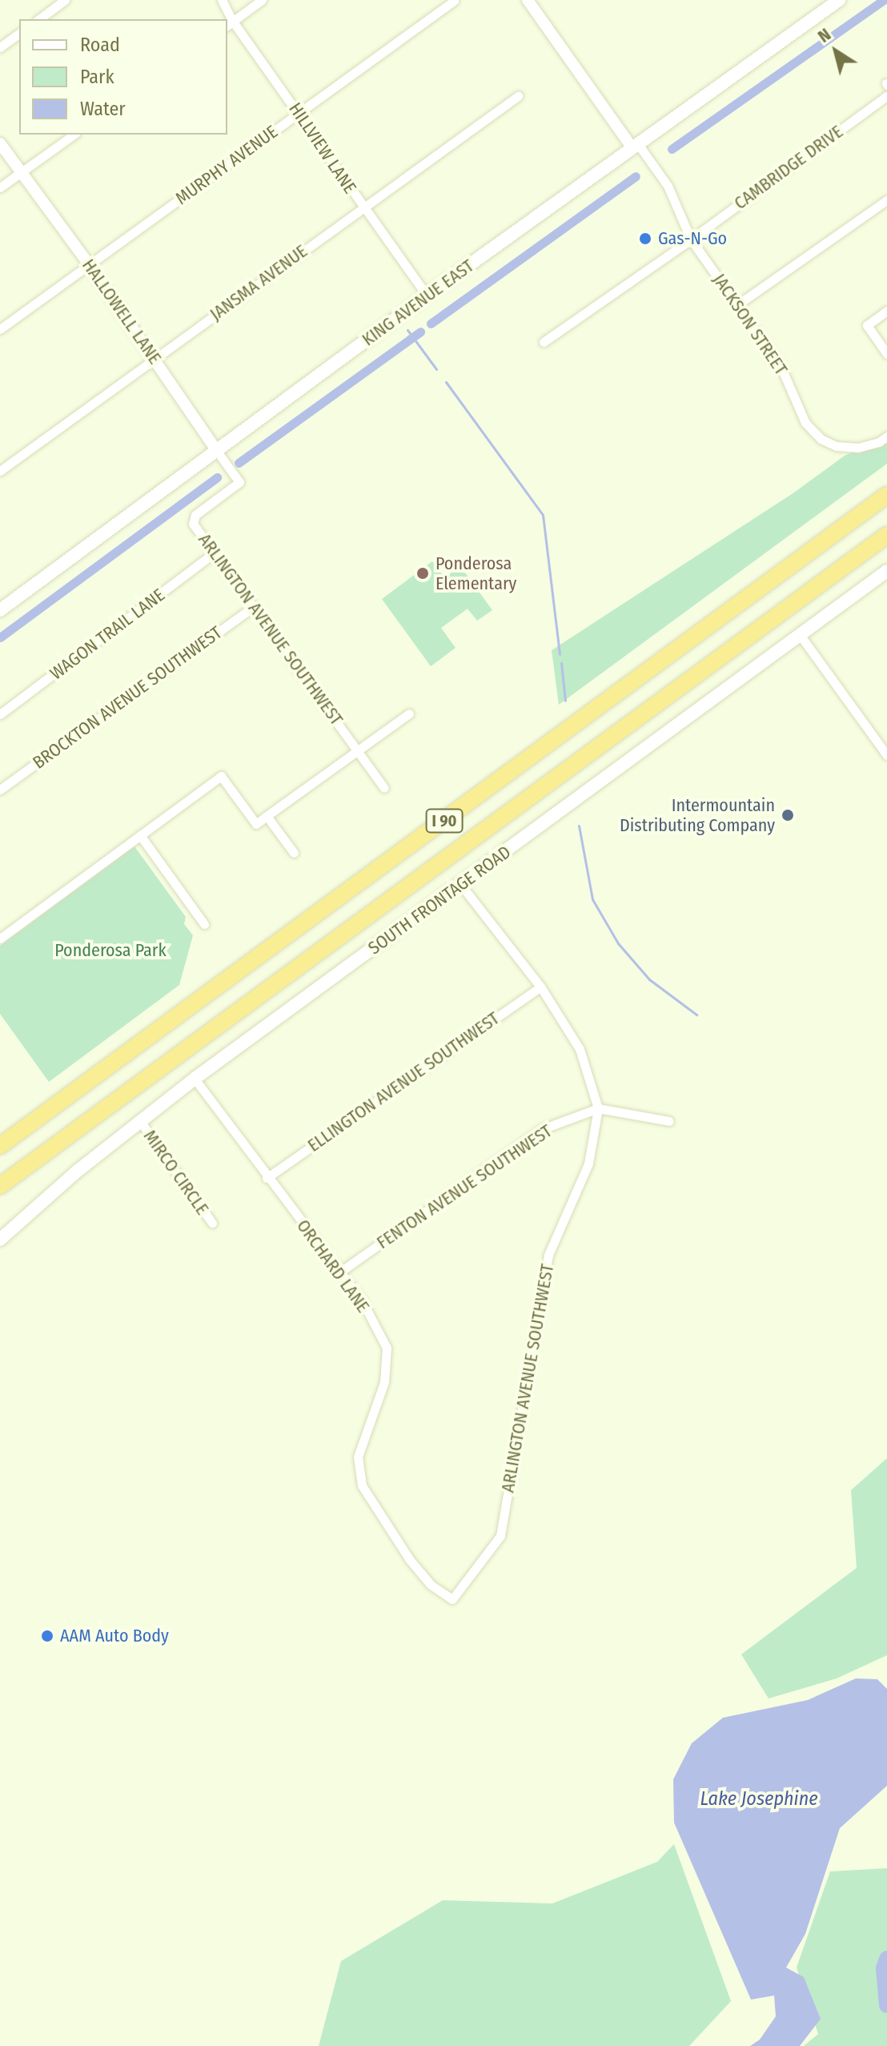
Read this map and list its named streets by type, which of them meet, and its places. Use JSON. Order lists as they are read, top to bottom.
{
  "streets": {
    "highway": ["I 90"],
    "main road": ["KING AVENUE EAST", "SOUTH FRONTAGE ROAD"],
    "street": [
      "HILLVIEW LANE",
      "MURPHY AVENUE",
      "CAMBRIDGE DRIVE",
      "JANSMA AVENUE",
      "HALLOWELL LANE",
      "JACKSON STREET",
      "ARLINGTON AVENUE SOUTHWEST",
      "WAGON TRAIL LANE",
      "BROCKTON AVENUE SOUTHWEST",
      "ELLINGTON AVENUE SOUTHWEST",
      "MIRCO CIRCLE",
      "FENTON AVENUE SOUTHWEST",
      "ORCHARD LANE"
    ]
  },
  "crossings": [
    ["HILLVIEW LANE", "MURPHY AVENUE"],
    ["HILLVIEW LANE", "JANSMA AVENUE"],
    ["HILLVIEW LANE", "KING AVENUE EAST"],
    ["MURPHY AVENUE", "HALLOWELL LANE"],
    ["CAMBRIDGE DRIVE", "JACKSON STREET"],
    ["JANSMA AVENUE", "HALLOWELL LANE"],
    ["KING AVENUE EAST", "HALLOWELL LANE"],
    ["KING AVENUE EAST", "JACKSON STREET"],
    ["HALLOWELL LANE", "ARLINGTON AVENUE SOUTHWEST"],
    ["ARLINGTON AVENUE SOUTHWEST", "WAGON TRAIL LANE"],
    ["ARLINGTON AVENUE SOUTHWEST", "BROCKTON AVENUE SOUTHWEST"],
    ["ARLINGTON AVENUE SOUTHWEST", "SOUTH FRONTAGE ROAD"],
    ["ARLINGTON AVENUE SOUTHWEST", "ELLINGTON AVENUE SOUTHWEST"],
    ["ARLINGTON AVENUE SOUTHWEST", "FENTON AVENUE SOUTHWEST"],
    ["ARLINGTON AVENUE SOUTHWEST", "ORCHARD LANE"],
    ["SOUTH FRONTAGE ROAD", "MIRCO CIRCLE"],
    ["SOUTH FRONTAGE ROAD", "ORCHARD LANE"],
    ["ELLINGTON AVENUE SOUTHWEST", "ORCHARD LANE"],
    ["FENTON AVENUE SOUTHWEST", "ORCHARD LANE"]
  ],
  "water": ["Lake Josephine"],
  "parks": ["Ponderosa Park"],
  "places": [
    "Gas-N-Go",
    "Ponderosa Elementary",
    "Intermountain Distributing Company",
    "AAM Auto Body"
  ],
  "legend": ["Road", "Park", "Water"],
  "north": "top left"
}
